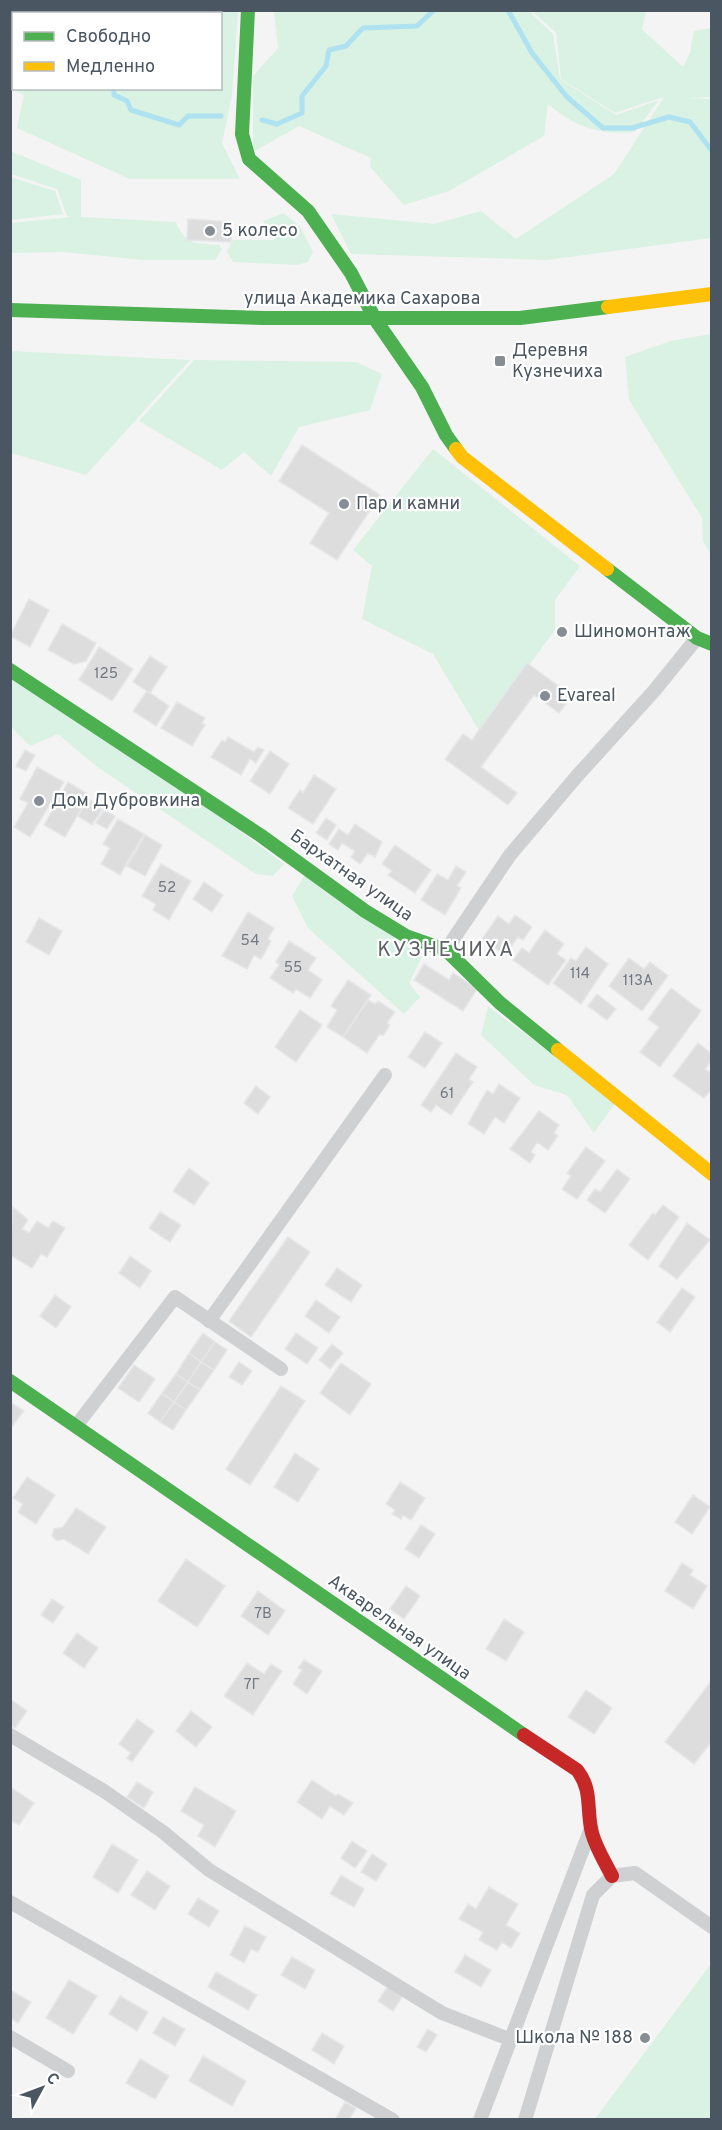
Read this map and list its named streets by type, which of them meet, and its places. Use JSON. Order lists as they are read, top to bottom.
{
  "streets": {
    "street": ["улица Академика Сахарова", "Бархатная улица", "Акварельная улица"]
  },
  "districts": ["КУЗНЕЧИХА"],
  "places": {
    "other": [
      "5 колесо",
      "Пар и камни",
      "Шиномонтаж",
      "Evareal",
      "Дом Дубровкина",
      "Школа № 188"
    ],
    "transit": ["Деревня Кузнечиха"]
  },
  "house_numbers": [
    "125",
    "52",
    "54",
    "55",
    "114",
    "113А",
    "61",
    "7В",
    "7Г"
  ],
  "legend": ["Свободно", "Медленно"],
  "north": "top right"
}
